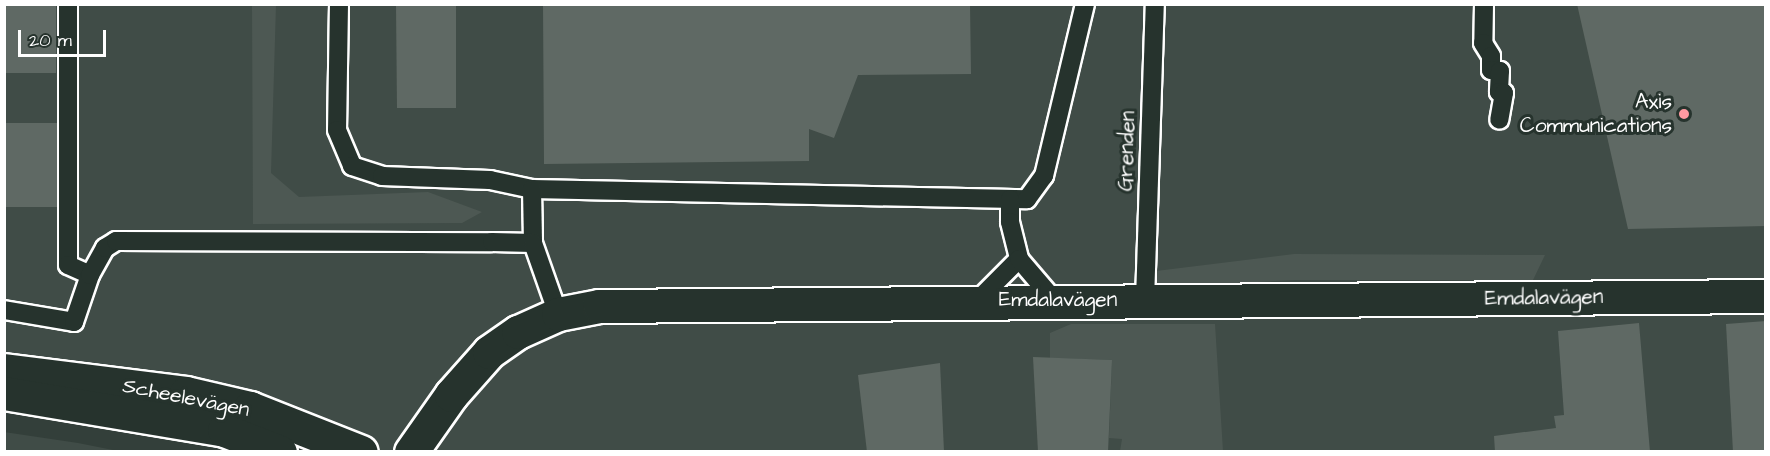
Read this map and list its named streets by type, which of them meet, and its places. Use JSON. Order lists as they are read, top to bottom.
{
  "streets": {
    "street": ["Emdalavägen", "Scheelevägen"],
    "lane": ["Grenden"]
  },
  "crossings": [
    ["Grenden", "Emdalavägen"]
  ],
  "places": ["Axis Communications"],
  "scale_bar": "20 m"
}
